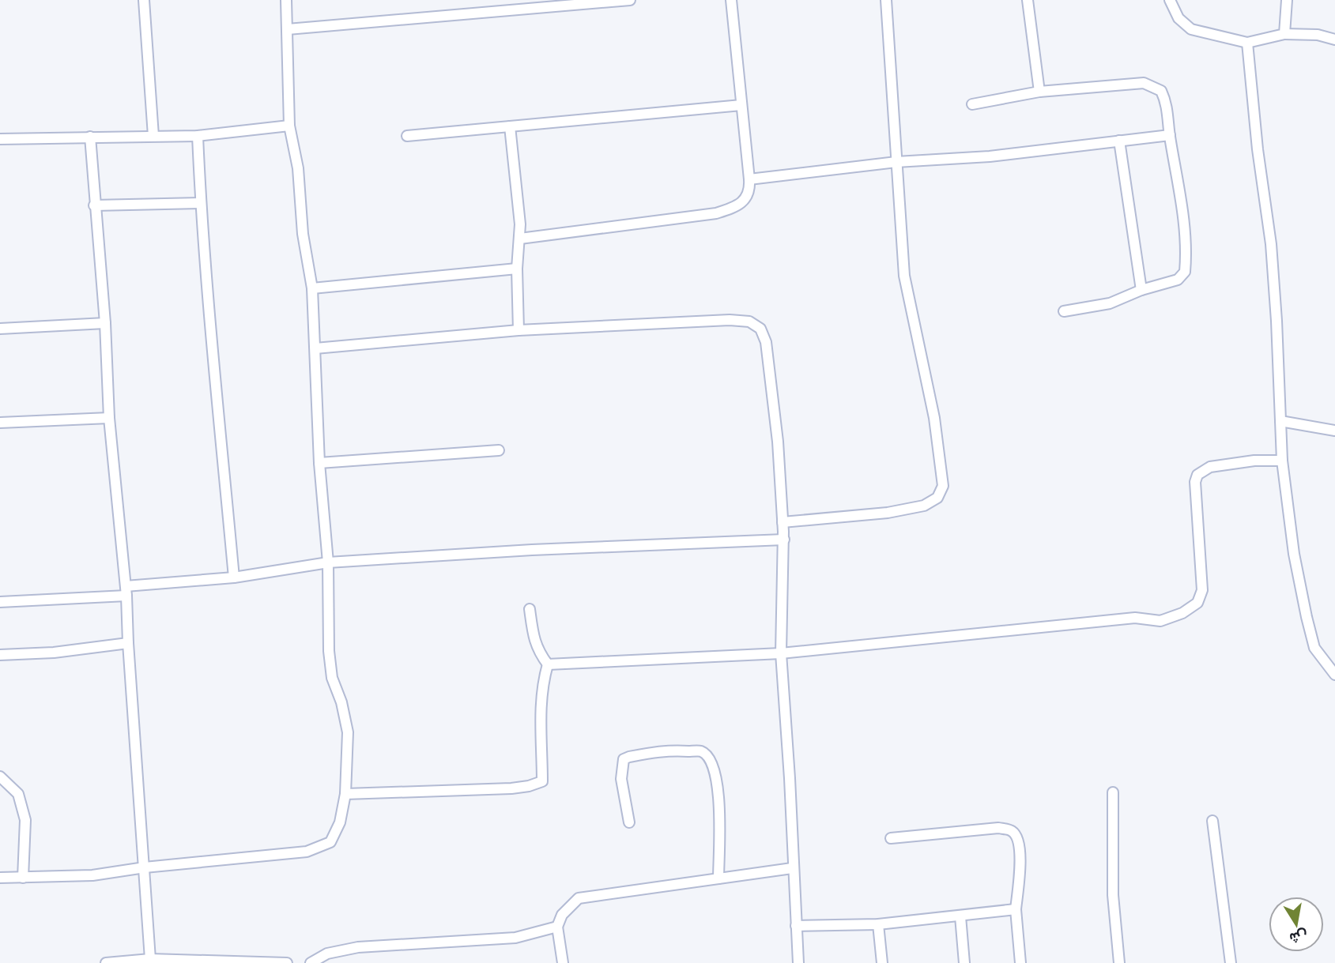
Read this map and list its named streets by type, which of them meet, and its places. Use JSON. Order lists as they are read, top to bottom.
{
  "north": "bottom"
}
